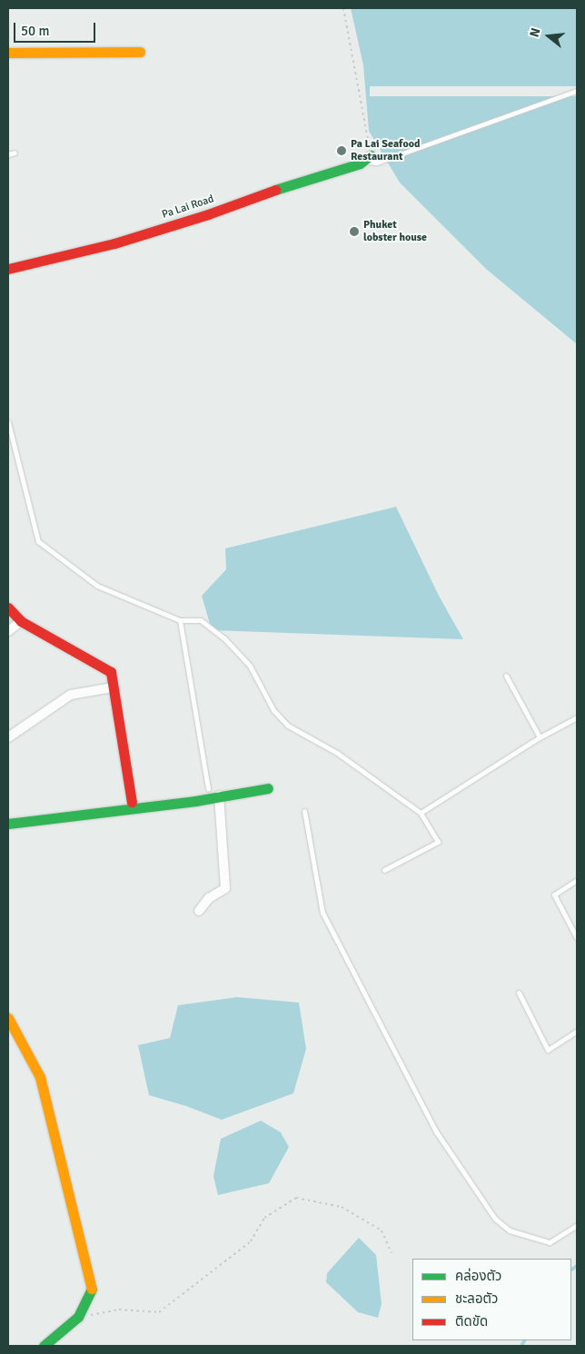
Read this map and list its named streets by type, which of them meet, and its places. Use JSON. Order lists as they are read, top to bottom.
{
  "streets": {
    "street": ["Pa Lai Road"]
  },
  "places": ["Pa Lai Seafood Restaurant", "Phuket lobster house"],
  "legend": ["คล่องตัว", "ชะลอตัว", "ติดขัด"],
  "scale_bar": "50 m",
  "north": "left"
}
